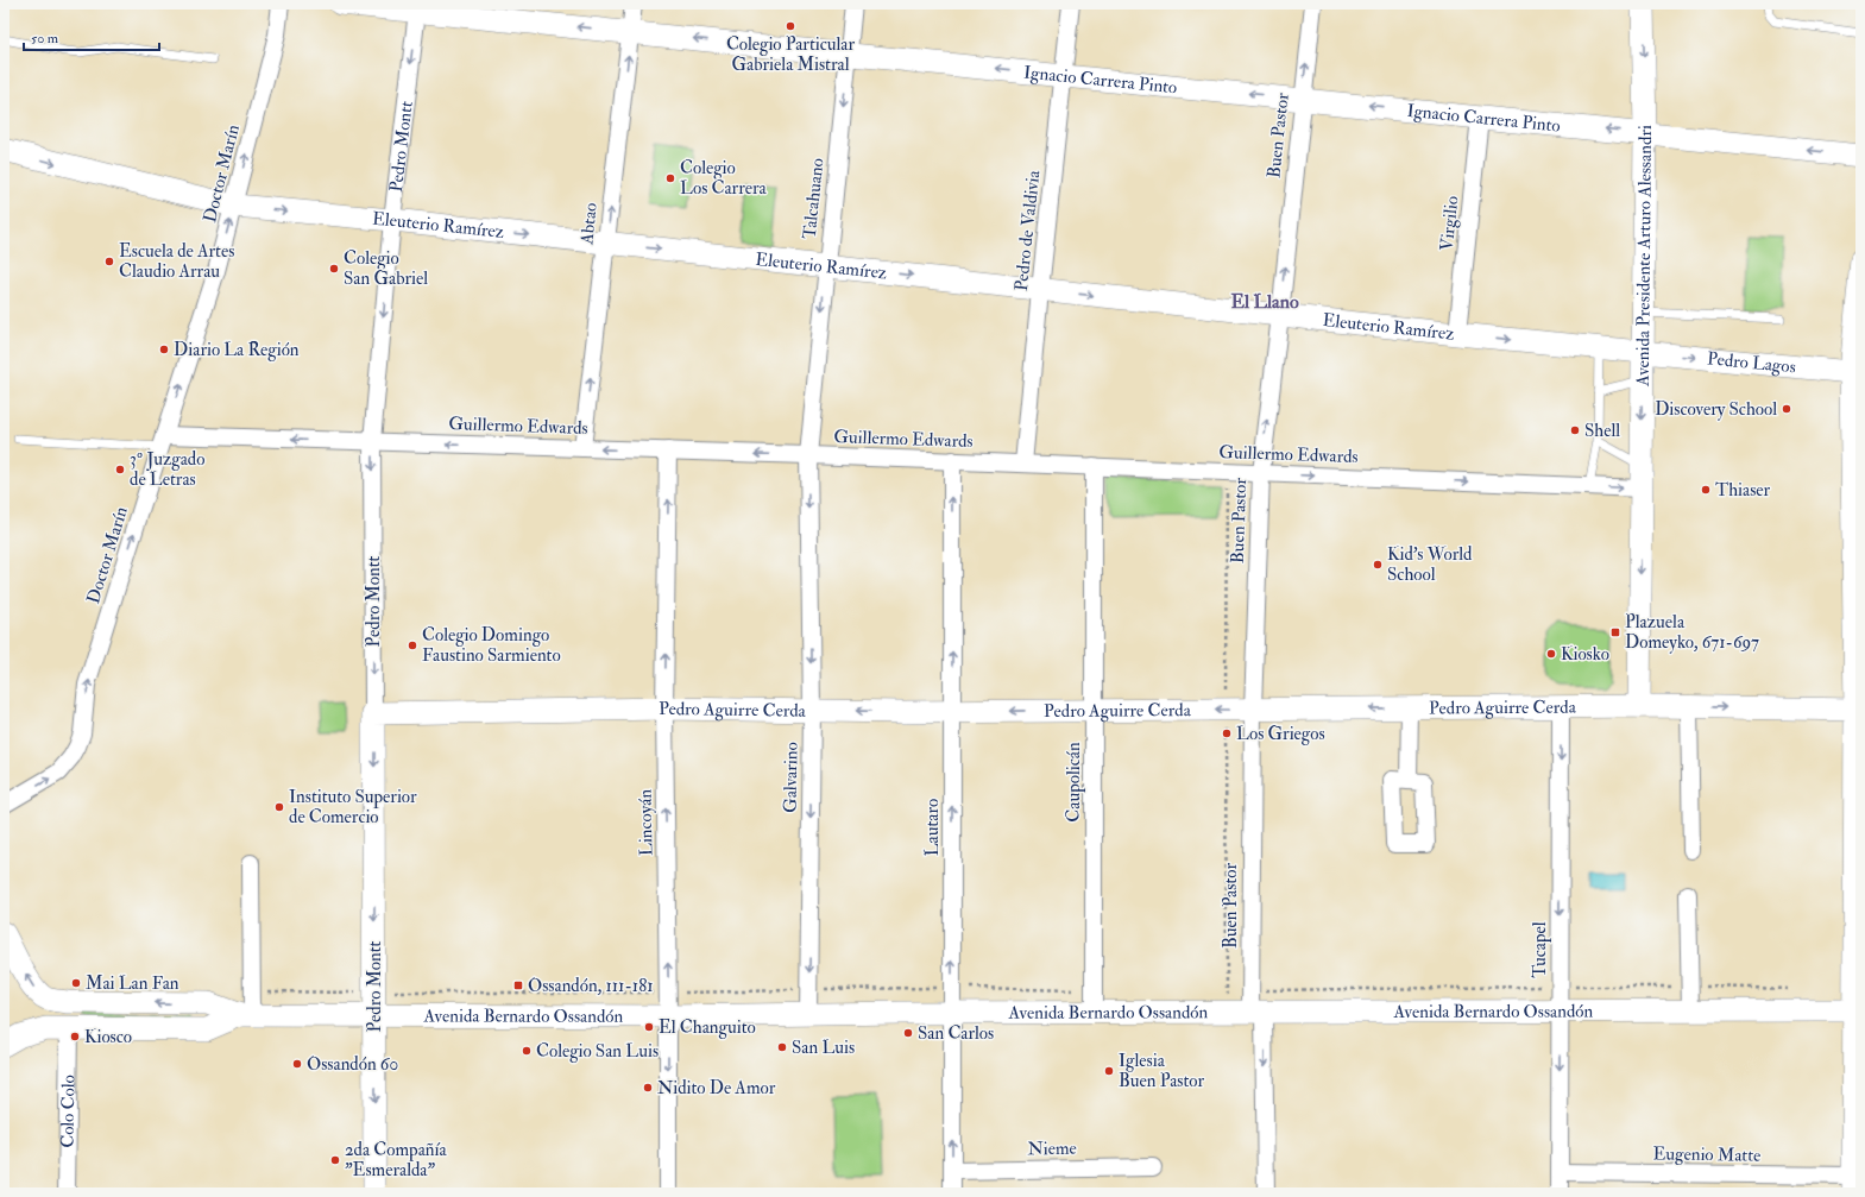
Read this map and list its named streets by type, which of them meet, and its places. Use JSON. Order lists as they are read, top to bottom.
{
  "streets": {
    "street": [
      "Ignacio Carrera Pinto",
      "Buen Pastor",
      "Pedro Montt",
      "Doctor Marín",
      "Talcahuano",
      "Abtao",
      "Virgilio",
      "Eleuterio Ramírez",
      "Pedro de Valdivia",
      "Avenida Presidente Arturo Alessandri",
      "Pedro Lagos",
      "Guillermo Edwards",
      "Pedro Aguirre Cerda",
      "Galvarino",
      "Caupolicán",
      "Lincoyán",
      "Lautaro",
      "Tucapel",
      "Avenida Bernardo Ossandón",
      "Colo Colo",
      "Nieme",
      "Eugenio Matte"
    ]
  },
  "crossings": [
    ["Ignacio Carrera Pinto", "Buen Pastor"],
    ["Ignacio Carrera Pinto", "Pedro Montt"],
    ["Ignacio Carrera Pinto", "Talcahuano"],
    ["Ignacio Carrera Pinto", "Abtao"],
    ["Ignacio Carrera Pinto", "Virgilio"],
    ["Ignacio Carrera Pinto", "Pedro de Valdivia"],
    ["Ignacio Carrera Pinto", "Avenida Presidente Arturo Alessandri"],
    ["Buen Pastor", "Eleuterio Ramírez"],
    ["Buen Pastor", "Guillermo Edwards"],
    ["Buen Pastor", "Pedro Aguirre Cerda"],
    ["Buen Pastor", "Avenida Bernardo Ossandón"],
    ["Pedro Montt", "Eleuterio Ramírez"],
    ["Pedro Montt", "Guillermo Edwards"],
    ["Pedro Montt", "Pedro Aguirre Cerda"],
    ["Pedro Montt", "Avenida Bernardo Ossandón"],
    ["Doctor Marín", "Eleuterio Ramírez"],
    ["Doctor Marín", "Guillermo Edwards"],
    ["Talcahuano", "Eleuterio Ramírez"],
    ["Talcahuano", "Guillermo Edwards"],
    ["Talcahuano", "Galvarino"],
    ["Abtao", "Eleuterio Ramírez"],
    ["Abtao", "Guillermo Edwards"],
    ["Virgilio", "Eleuterio Ramírez"],
    ["Eleuterio Ramírez", "Pedro de Valdivia"],
    ["Eleuterio Ramírez", "Avenida Presidente Arturo Alessandri"],
    ["Eleuterio Ramírez", "Pedro Lagos"],
    ["Pedro de Valdivia", "Guillermo Edwards"],
    ["Avenida Presidente Arturo Alessandri", "Pedro Lagos"],
    ["Avenida Presidente Arturo Alessandri", "Guillermo Edwards"],
    ["Avenida Presidente Arturo Alessandri", "Pedro Aguirre Cerda"],
    ["Guillermo Edwards", "Galvarino"],
    ["Guillermo Edwards", "Caupolicán"],
    ["Guillermo Edwards", "Lincoyán"],
    ["Guillermo Edwards", "Lautaro"],
    ["Pedro Aguirre Cerda", "Galvarino"],
    ["Pedro Aguirre Cerda", "Caupolicán"],
    ["Pedro Aguirre Cerda", "Lincoyán"],
    ["Pedro Aguirre Cerda", "Lautaro"],
    ["Pedro Aguirre Cerda", "Tucapel"],
    ["Galvarino", "Avenida Bernardo Ossandón"],
    ["Caupolicán", "Avenida Bernardo Ossandón"],
    ["Lincoyán", "Avenida Bernardo Ossandón"],
    ["Lautaro", "Avenida Bernardo Ossandón"],
    ["Lautaro", "Nieme"],
    ["Tucapel", "Avenida Bernardo Ossandón"],
    ["Tucapel", "Eugenio Matte"],
    ["Avenida Bernardo Ossandón", "Colo Colo"]
  ],
  "one_way": [
    "Ignacio Carrera Pinto",
    "Pedro Montt",
    "Doctor Marín",
    "Talcahuano",
    "Abtao",
    "Eleuterio Ramírez",
    "Avenida Presidente Arturo Alessandri",
    "Pedro Lagos",
    "Galvarino",
    "Lautaro"
  ],
  "districts": ["El Llano"],
  "places": {
    "other": [
      "Colegio Particular Gabriela Mistral",
      "Colegio Los Carrera",
      "Escuela de Artes Claudio Arrau",
      "Colegio San Gabriel",
      "Diario La Región",
      "Discovery School",
      "Shell",
      "3º Juzgado de Letras",
      "Thiaser",
      "Kid's World School",
      "Colegio Domingo Faustino Sarmiento",
      "Kiosko",
      "Los Griegos",
      "Instituto Superior de Comercio",
      "Mai Lan Fan",
      "El Changuito",
      "San Carlos",
      "Kiosco",
      "San Luis",
      "Colegio San Luis",
      "Ossandón 60",
      "Iglesia Buen Pastor",
      "Nidito De Amor",
      "2da Compañía \"Esmeralda\""
    ],
    "transit": ["Plazuela Domeyko, 671-697", "Ossandón, 111-181"]
  },
  "scale_bar": "50 m"
}
